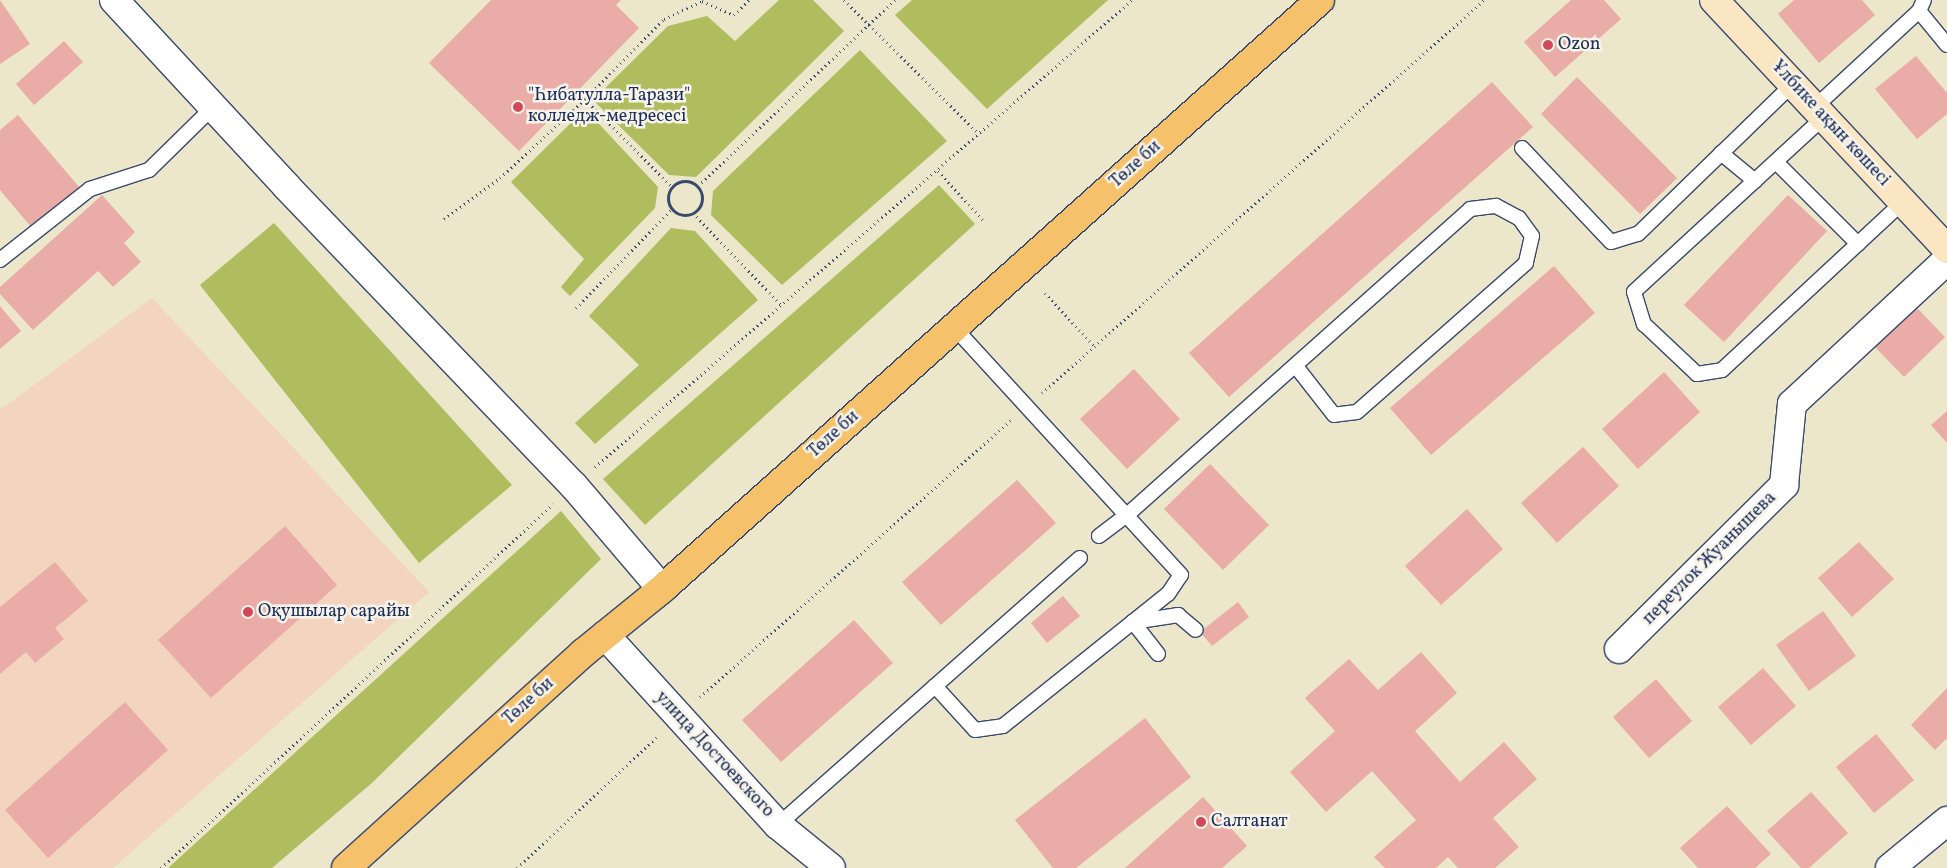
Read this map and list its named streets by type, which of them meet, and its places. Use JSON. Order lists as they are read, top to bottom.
{
  "streets": {
    "main road": ["Ұлбике ақын көшесі", "Төле би"],
    "street": ["переулок Жуанышева", "улица Достоевского"]
  },
  "crossings": [
    ["Төле би", "улица Достоевского"]
  ],
  "places": [
    "Ozon",
    "\"Һибатулла-Тарази\" колледж-медресесі",
    "Оқушылар сарайы",
    "Салтанат"
  ]
}
